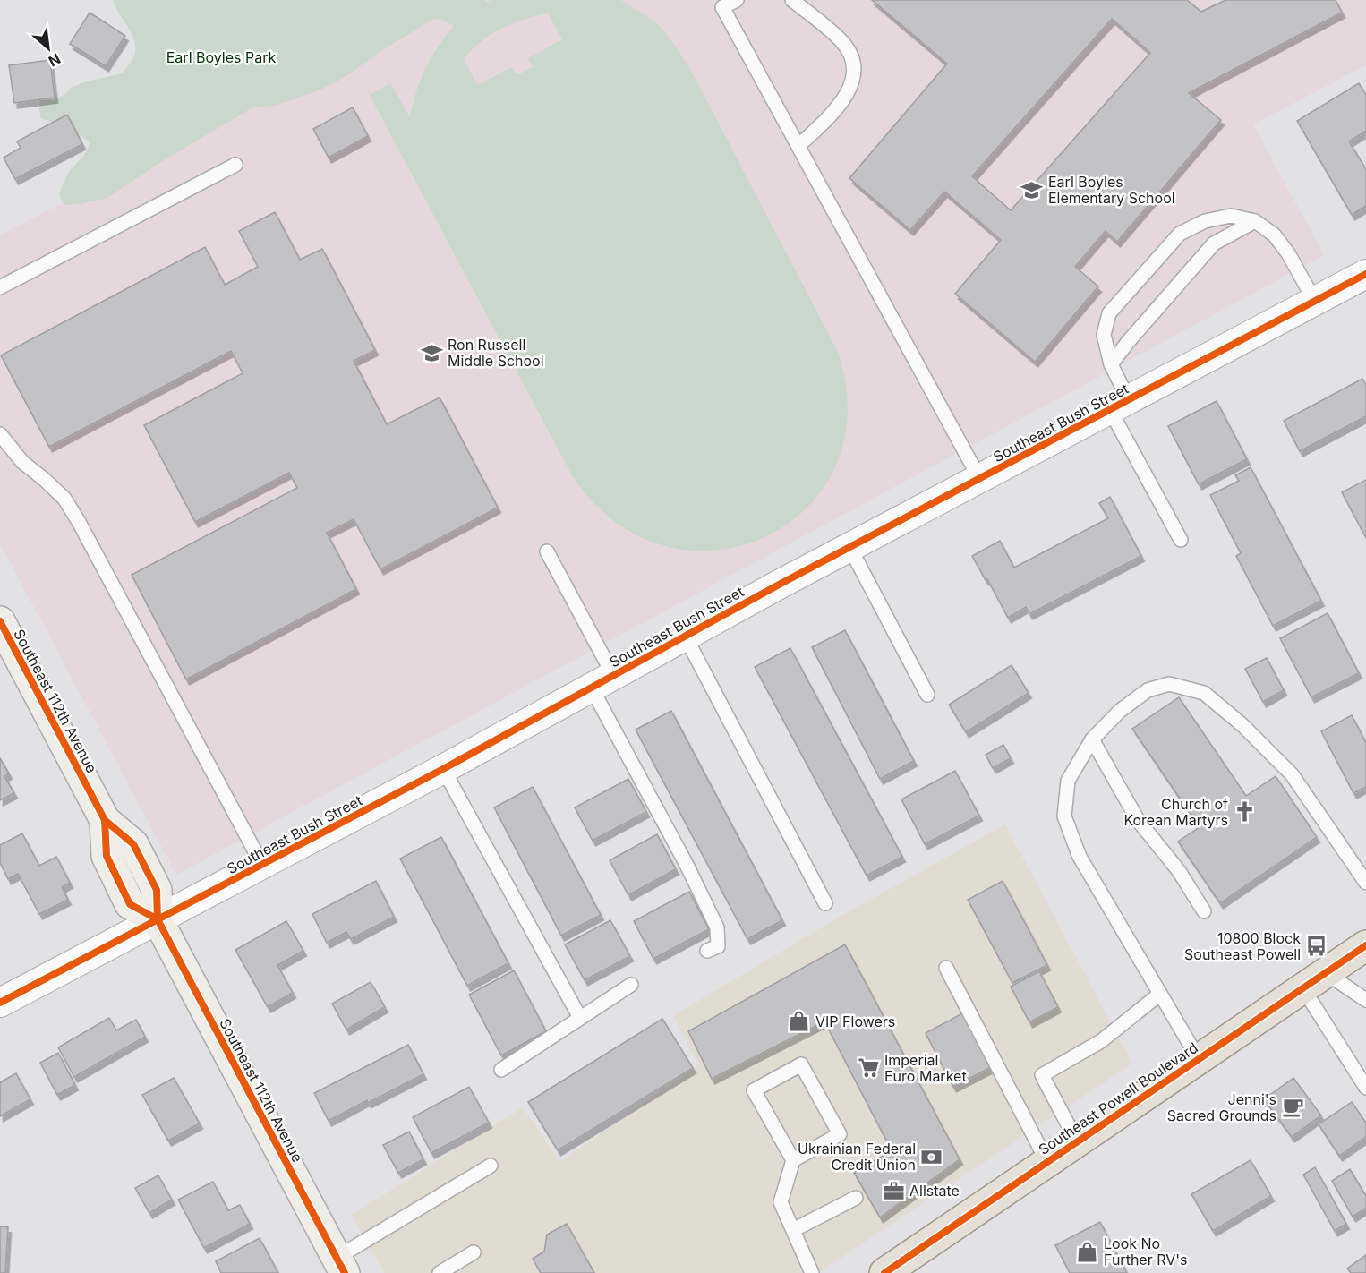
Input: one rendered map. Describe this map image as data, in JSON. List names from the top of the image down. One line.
{"streets":{"main road":["Southeast Powell Boulevard"],"street":["Southeast Bush Street","Southeast 112th Avenue"]},"crossings":[["Southeast Bush Street","Southeast 112th Avenue"]],"parks":["Earl Boyles Park"],"places":{"school or university":["Earl Boyles Elementary School","Ron Russell Middle School"],"church":["Church of Korean Martyrs"],"bus stop":["10800 Block Southeast Powell"],"shop":["VIP Flowers","Look No Further RV's"],"supermarket":["Imperial Euro Market"],"cafe":["Jenni's Sacred Grounds"],"bank":["Ukrainian Federal Credit Union"],"office":["Allstate"]},"north":"bottom right"}
